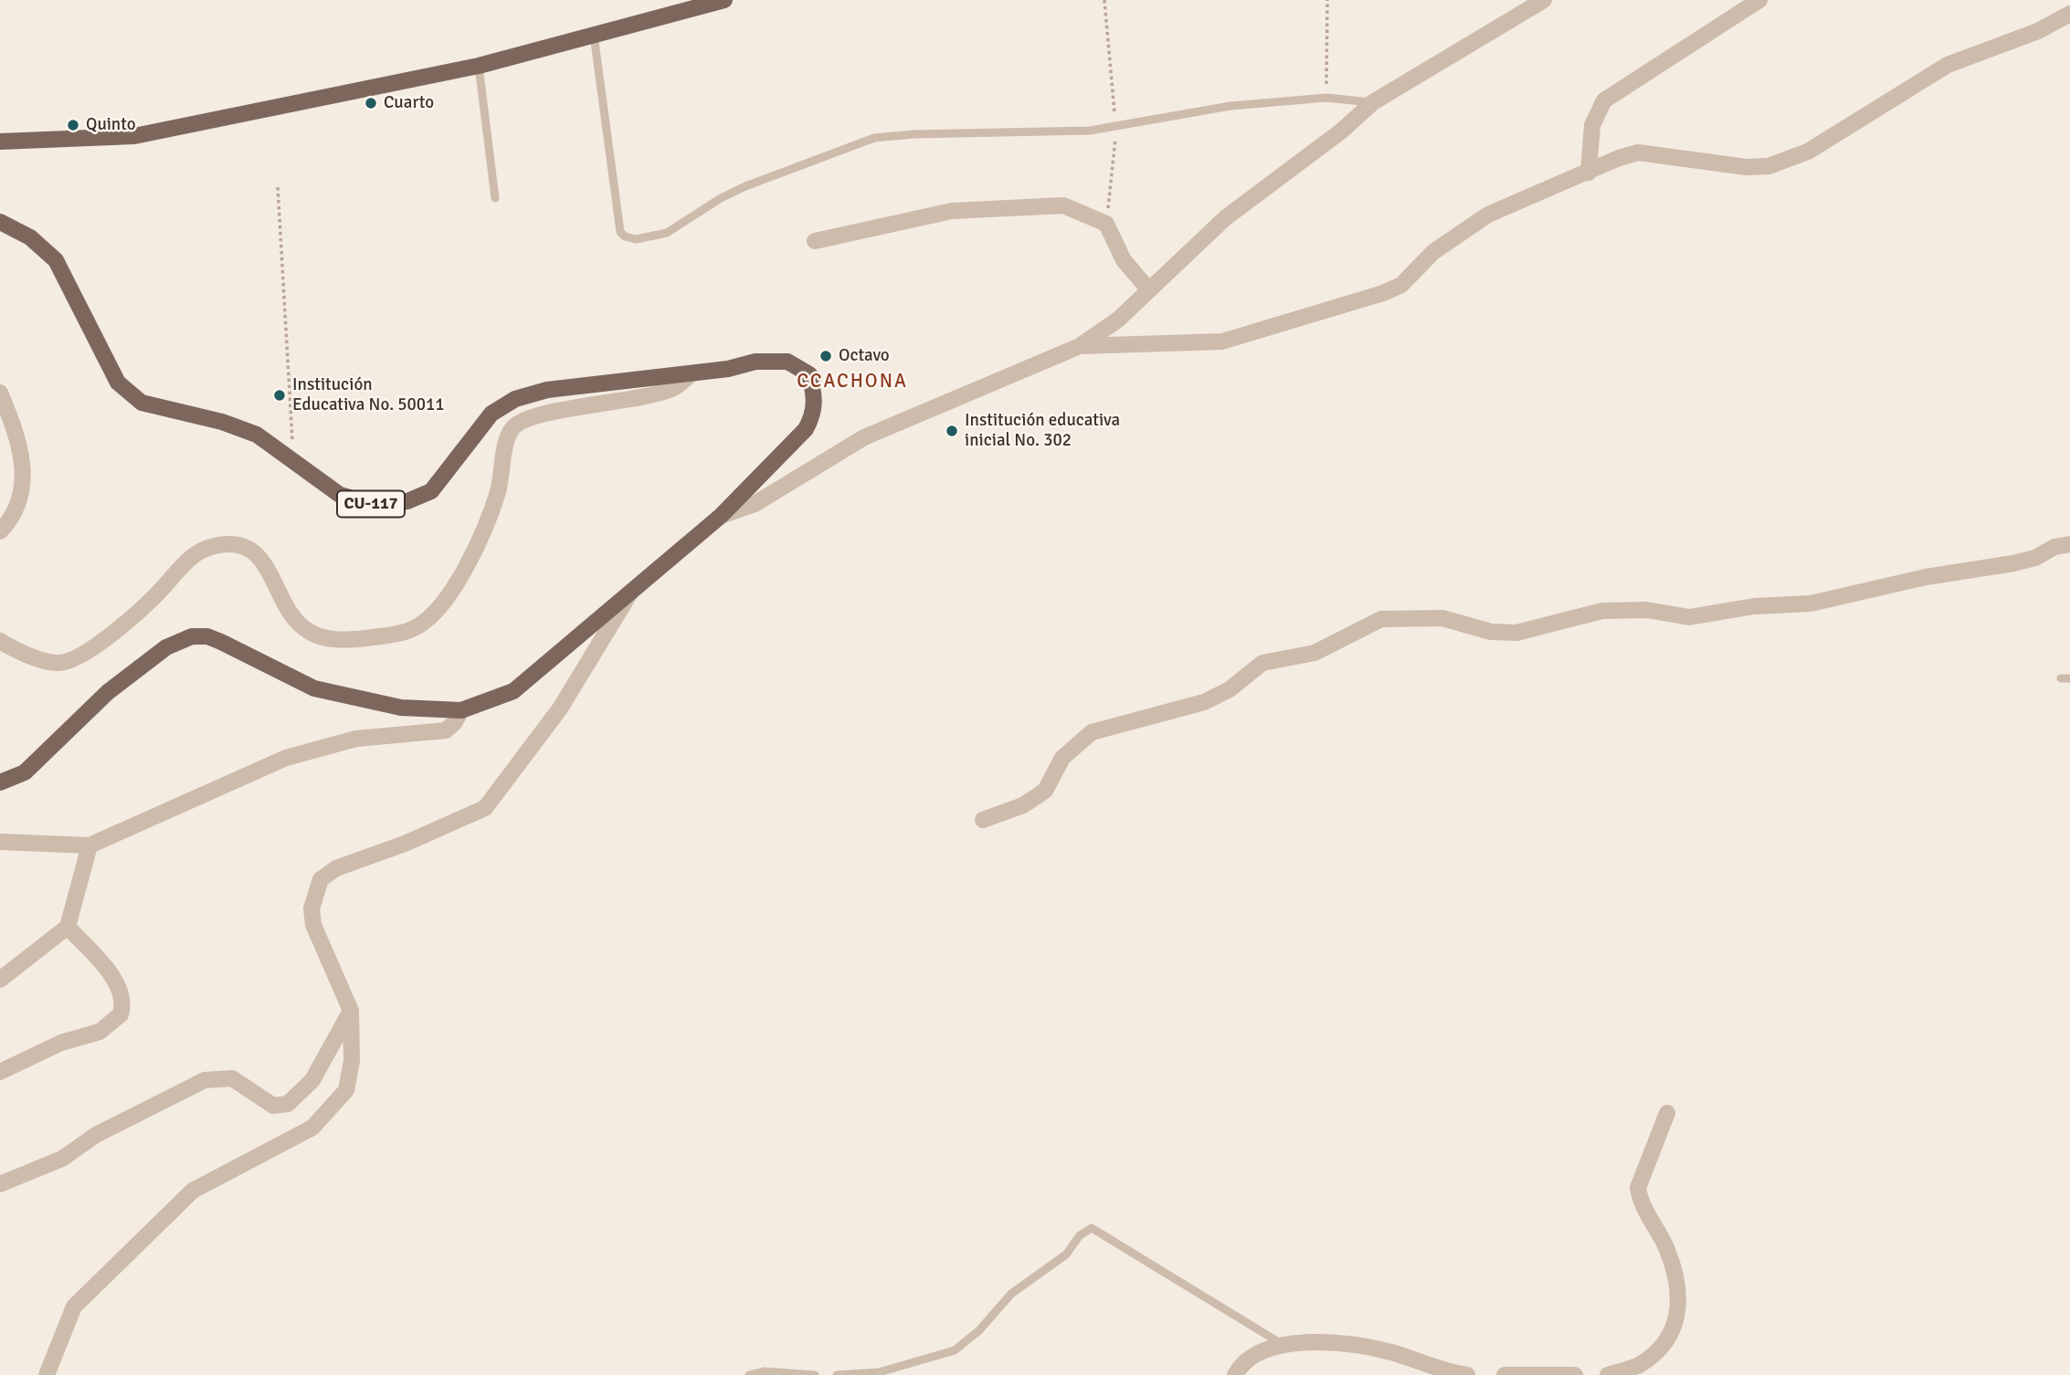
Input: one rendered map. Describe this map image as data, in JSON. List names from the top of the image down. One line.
{"streets":{"main road":["CU-117"]},"districts":["CCACHONA"],"places":["Cuarto","Quinto","Octavo","Institución Educativa No. 50011","Institución educativa inicial No. 302"]}
